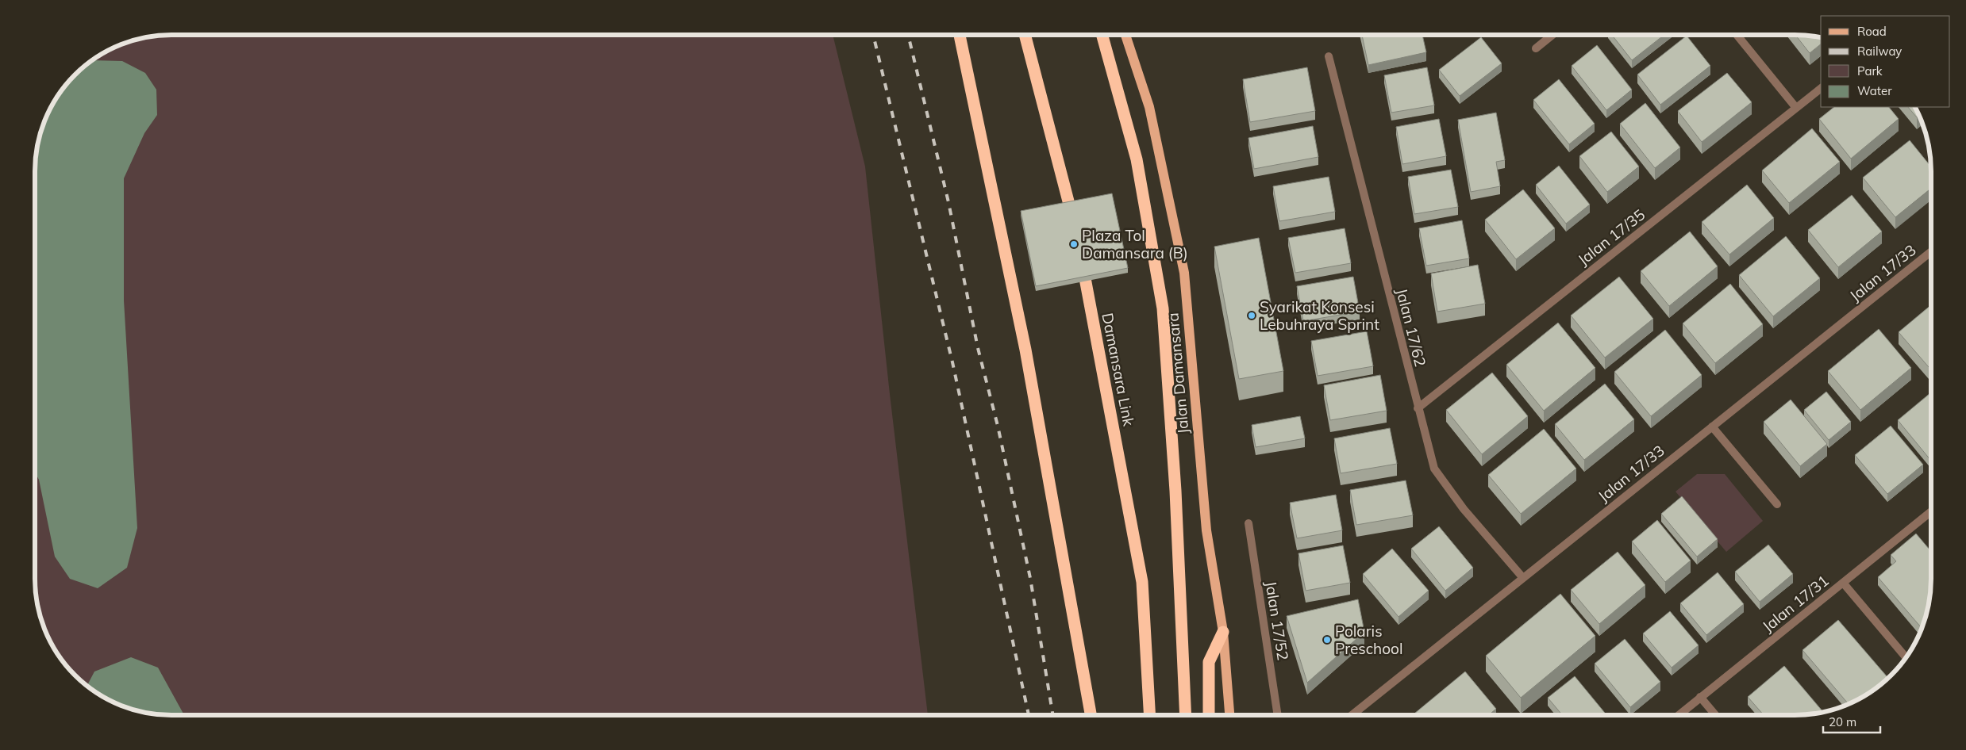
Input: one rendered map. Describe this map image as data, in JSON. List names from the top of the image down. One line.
{"streets":{"highway":["Damansara Link"],"main road":["Jalan Damansara"],"street":["Jalan 17/35","Jalan 17/33","Jalan 17/62","Jalan 17/31","Jalan 17/52"]},"crossings":[["Jalan 17/35","Jalan 17/62"],["Jalan 17/33","Jalan 17/62"]],"places":["Plaza Tol Damansara (B)","Syarikat Konsesi Lebuhraya Sprint","Polaris Preschool"],"legend":["Road","Railway","Park","Water"],"scale_bar":"20 m"}
